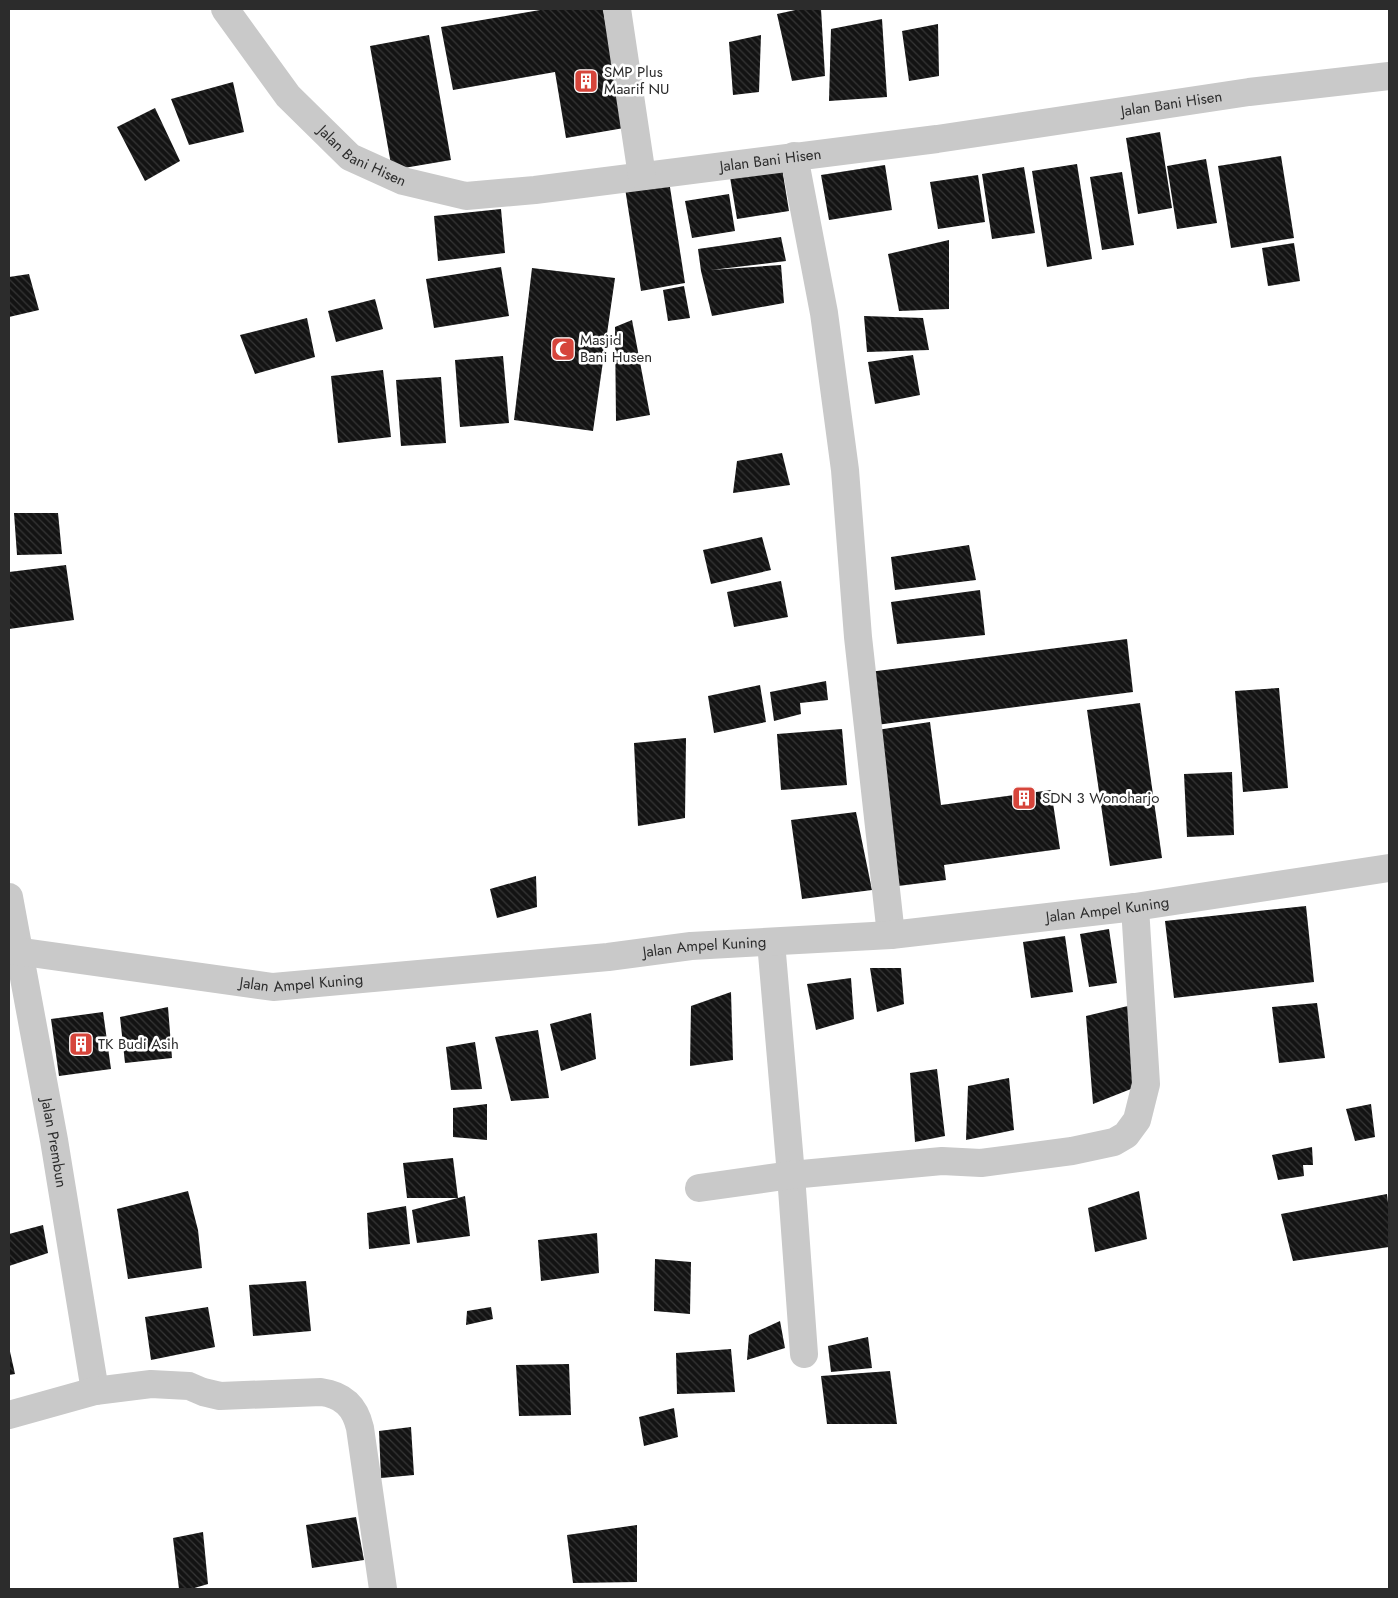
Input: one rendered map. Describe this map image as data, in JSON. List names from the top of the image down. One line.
{"streets":{"street":["Jalan Bani Hisen","Jalan Ampel Kuning","Jalan Prembun"]},"crossings":[["Jalan Ampel Kuning","Jalan Prembun"]],"places":{"building":["SMP Plus Maarif NU","SDN 3 Wonoharjo","TK Budi Asih"],"mosque":["Masjid Bani Husen"]}}
